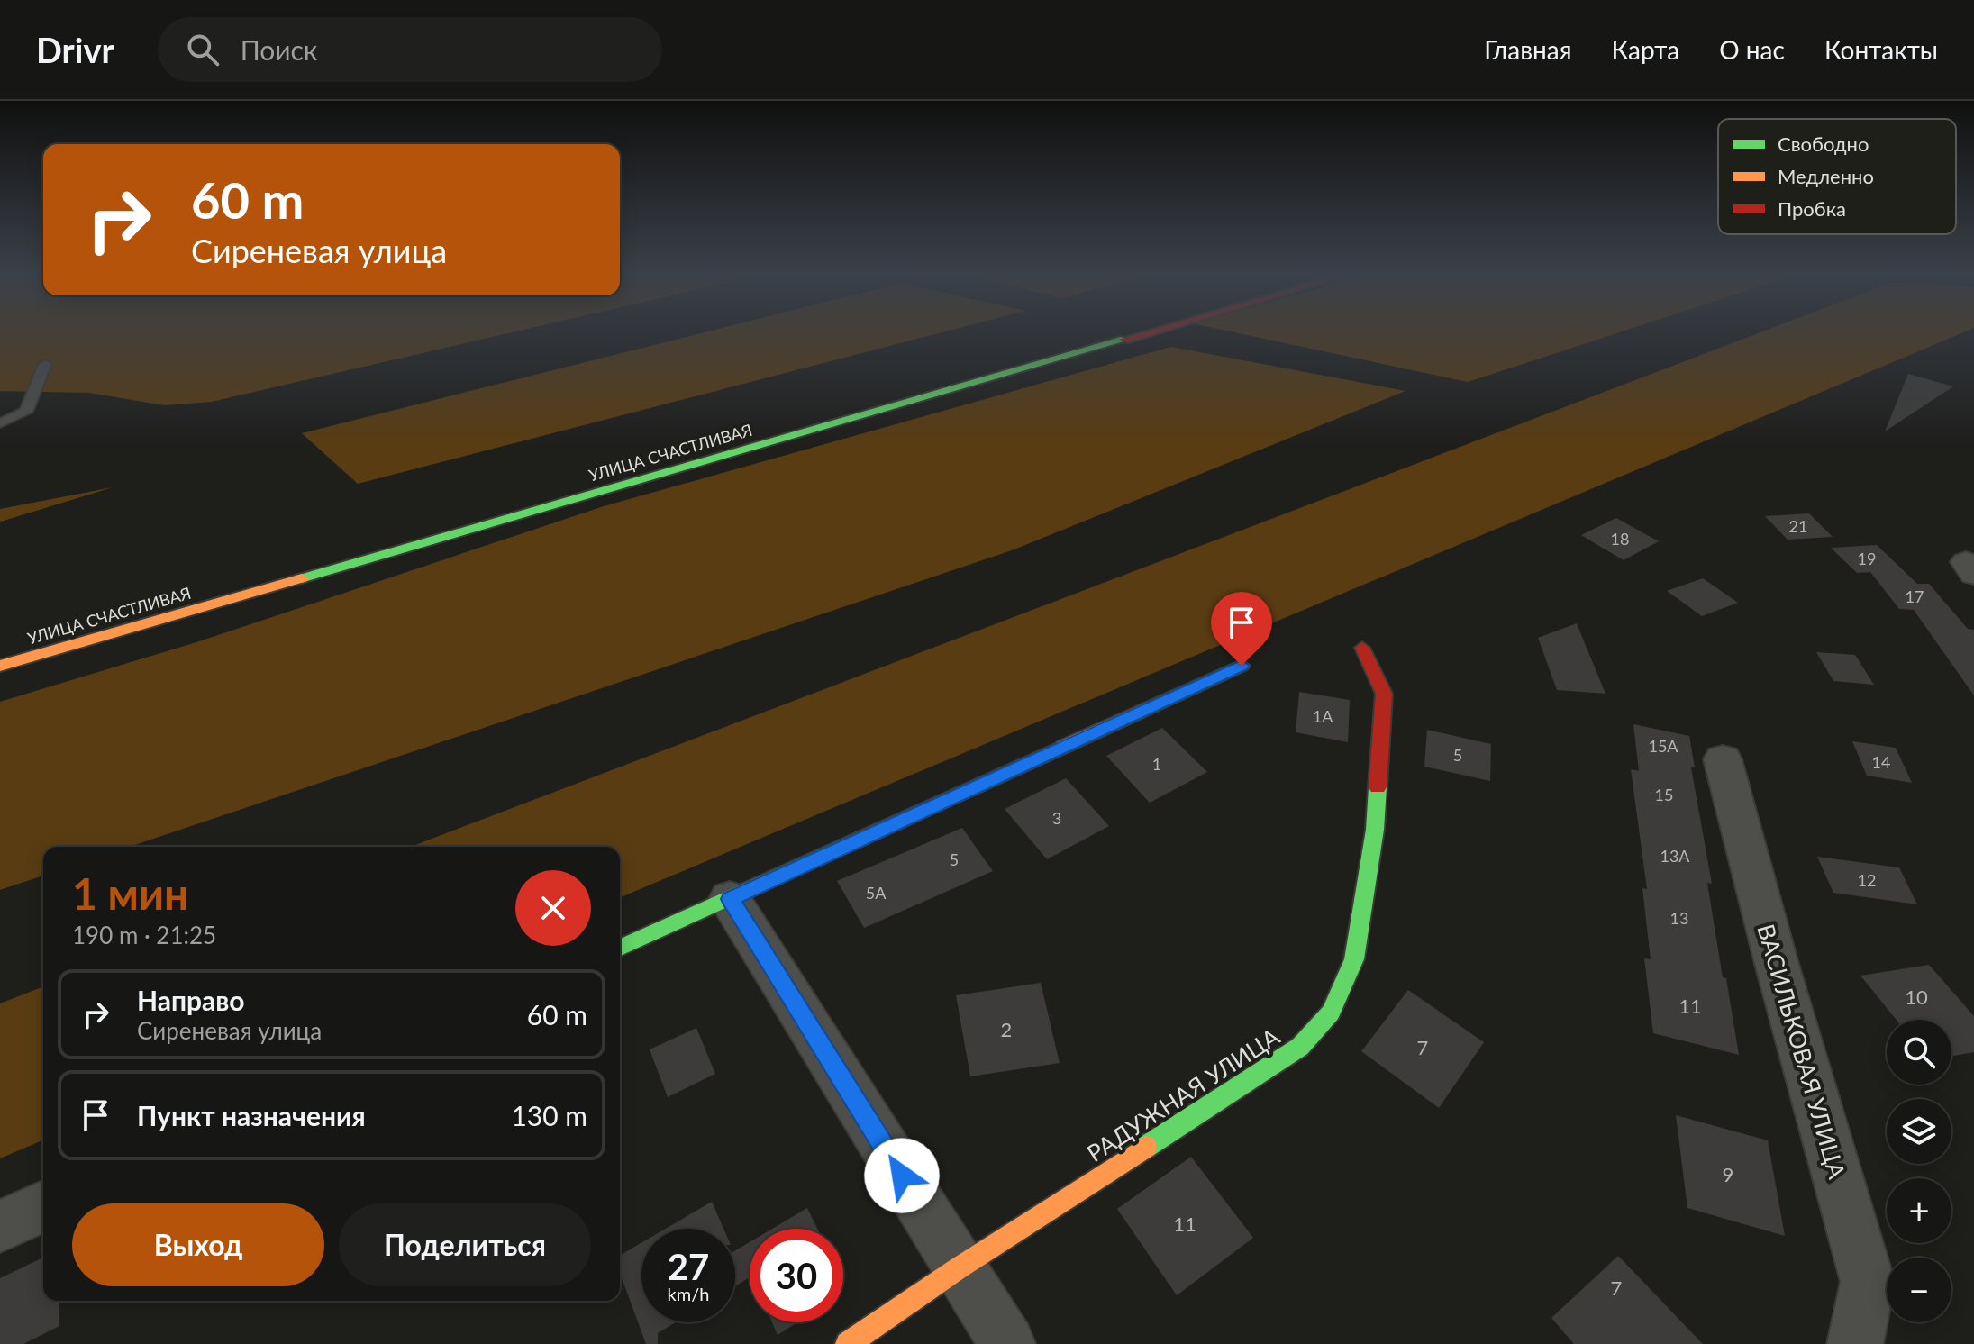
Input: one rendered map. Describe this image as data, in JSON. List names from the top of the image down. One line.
{"streets":{"street":["УЛИЦА СЧАСТЛИВАЯ","ВАСИЛЬКОВАЯ УЛИЦА","РАДУЖНАЯ УЛИЦА"]},"house_numbers":["21","18","19","17","1А","15А","5","14","1","15","3","13А","5","12","5А","13","10","11","2","7","9","11","7"],"legend":["Свободно","Медленно","Пробка"],"page":{"header":"Drivr","search":"Поиск","nav":["Главная","Карта","О нас","Контакты"],"turn":["60 m","Сиреневая улица"],"heading":["1 мин","190 m · 21:25"],"list":[{"name":"Направо","note":"Сиреневая улица","value":"60 m"},{"name":"Пункт назначения","value":"130 m"}],"map_buttons":["+","−"],"buttons":["Выход","Поделиться"],"speed":"27 km/h","limit":"30"}}
